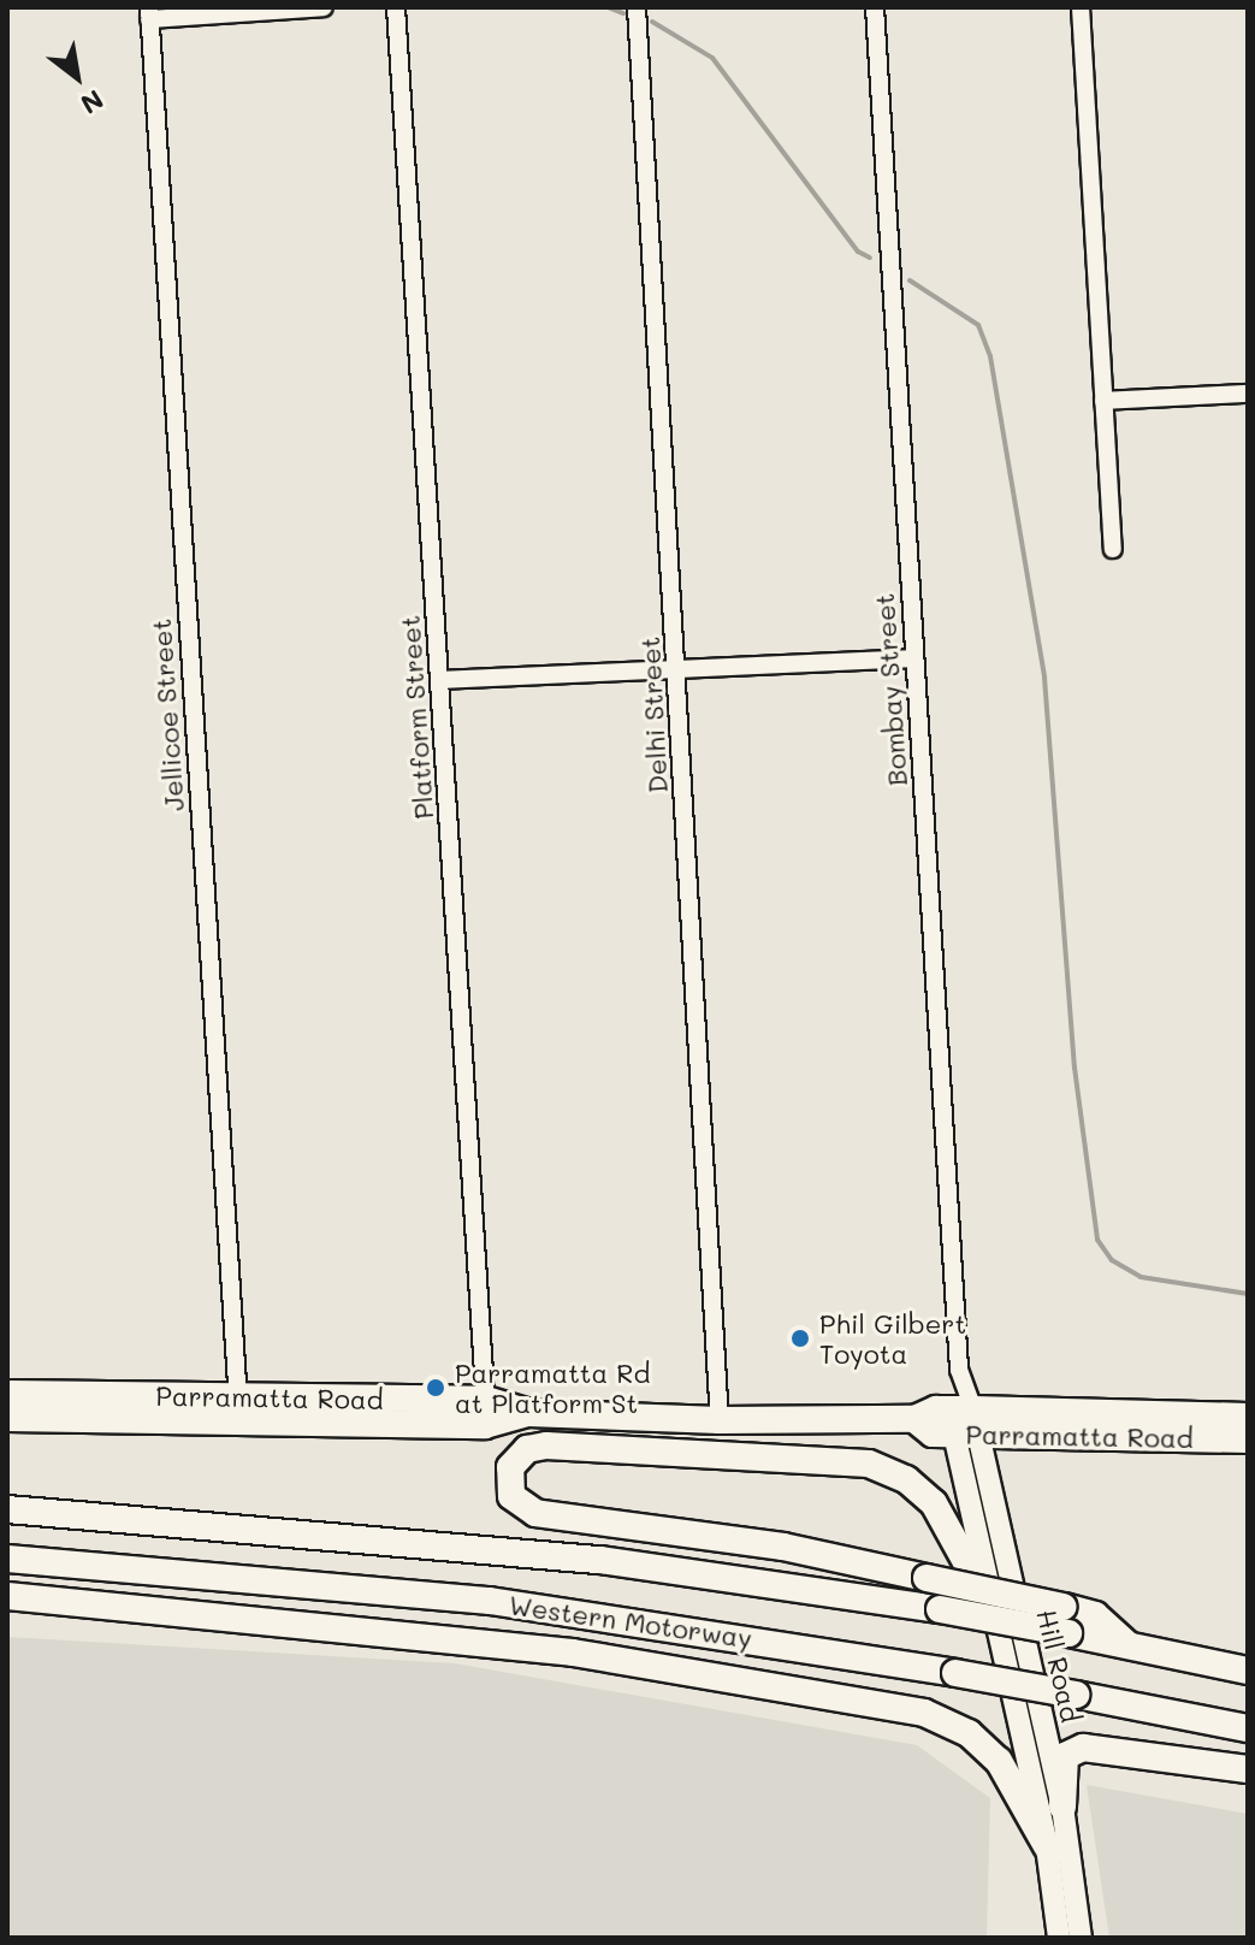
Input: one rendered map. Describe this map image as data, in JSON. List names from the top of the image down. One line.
{"streets":{"highway":["Parramatta Road","Western Motorway"],"main road":["Hill Road"],"street":["Bombay Street","Jellicoe Street","Delhi Street","Platform Street"]},"crossings":[["Bombay Street","Parramatta Road"],["Bombay Street","Hill Road"],["Jellicoe Street","Parramatta Road"],["Delhi Street","Parramatta Road"],["Platform Street","Parramatta Road"],["Parramatta Road","Hill Road"]],"places":["Phil Gilbert Toyota","Parramatta Rd at Platform St"],"north":"bottom right"}
